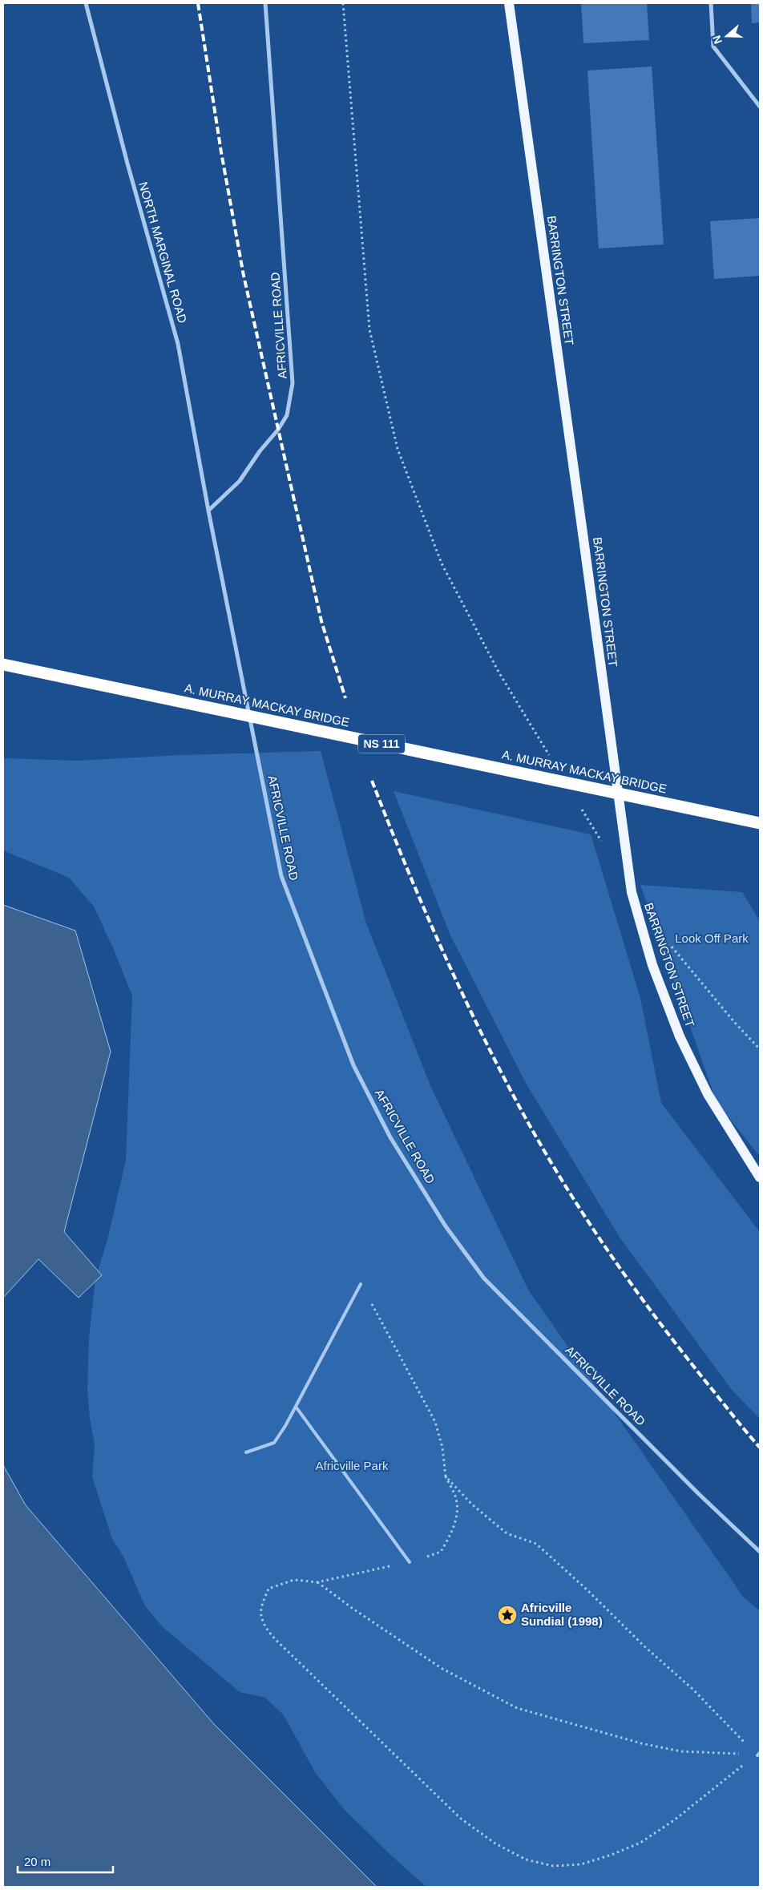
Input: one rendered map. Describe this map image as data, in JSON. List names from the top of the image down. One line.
{"streets":{"highway":["A. MURRAY MACKAY BRIDGE","NS 111"],"main road":["BARRINGTON STREET"],"street":["NORTH MARGINAL ROAD","AFRICVILLE ROAD"]},"crossings":[["NORTH MARGINAL ROAD","AFRICVILLE ROAD"]],"parks":["Look Off Park","Africville Park"],"places":{"place":["Africville Sundial (1998)"]},"scale_bar":"20 m","north":"left"}
